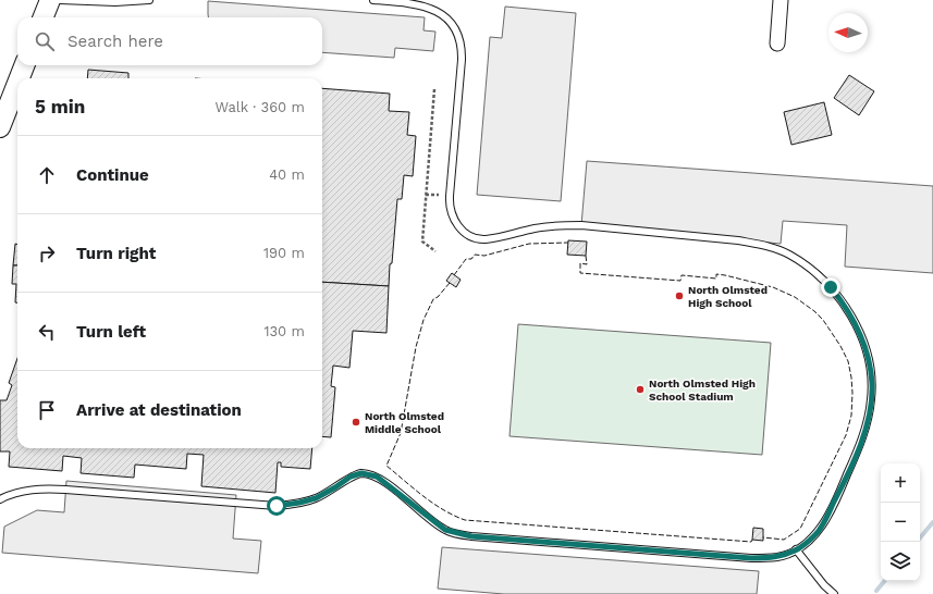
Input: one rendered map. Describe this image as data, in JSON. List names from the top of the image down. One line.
{"places":["North Olmsted High School","North Olmsted High School Stadium","North Olmsted Middle School"],"north":"left","page":{"search":"Search here","heading":["5 min","Walk · 360 m"],"list":[["Continue","40 m"],["Turn right","190 m"],["Turn left","130 m"],"Arrive at destination"],"map_buttons":["+","−"]}}
